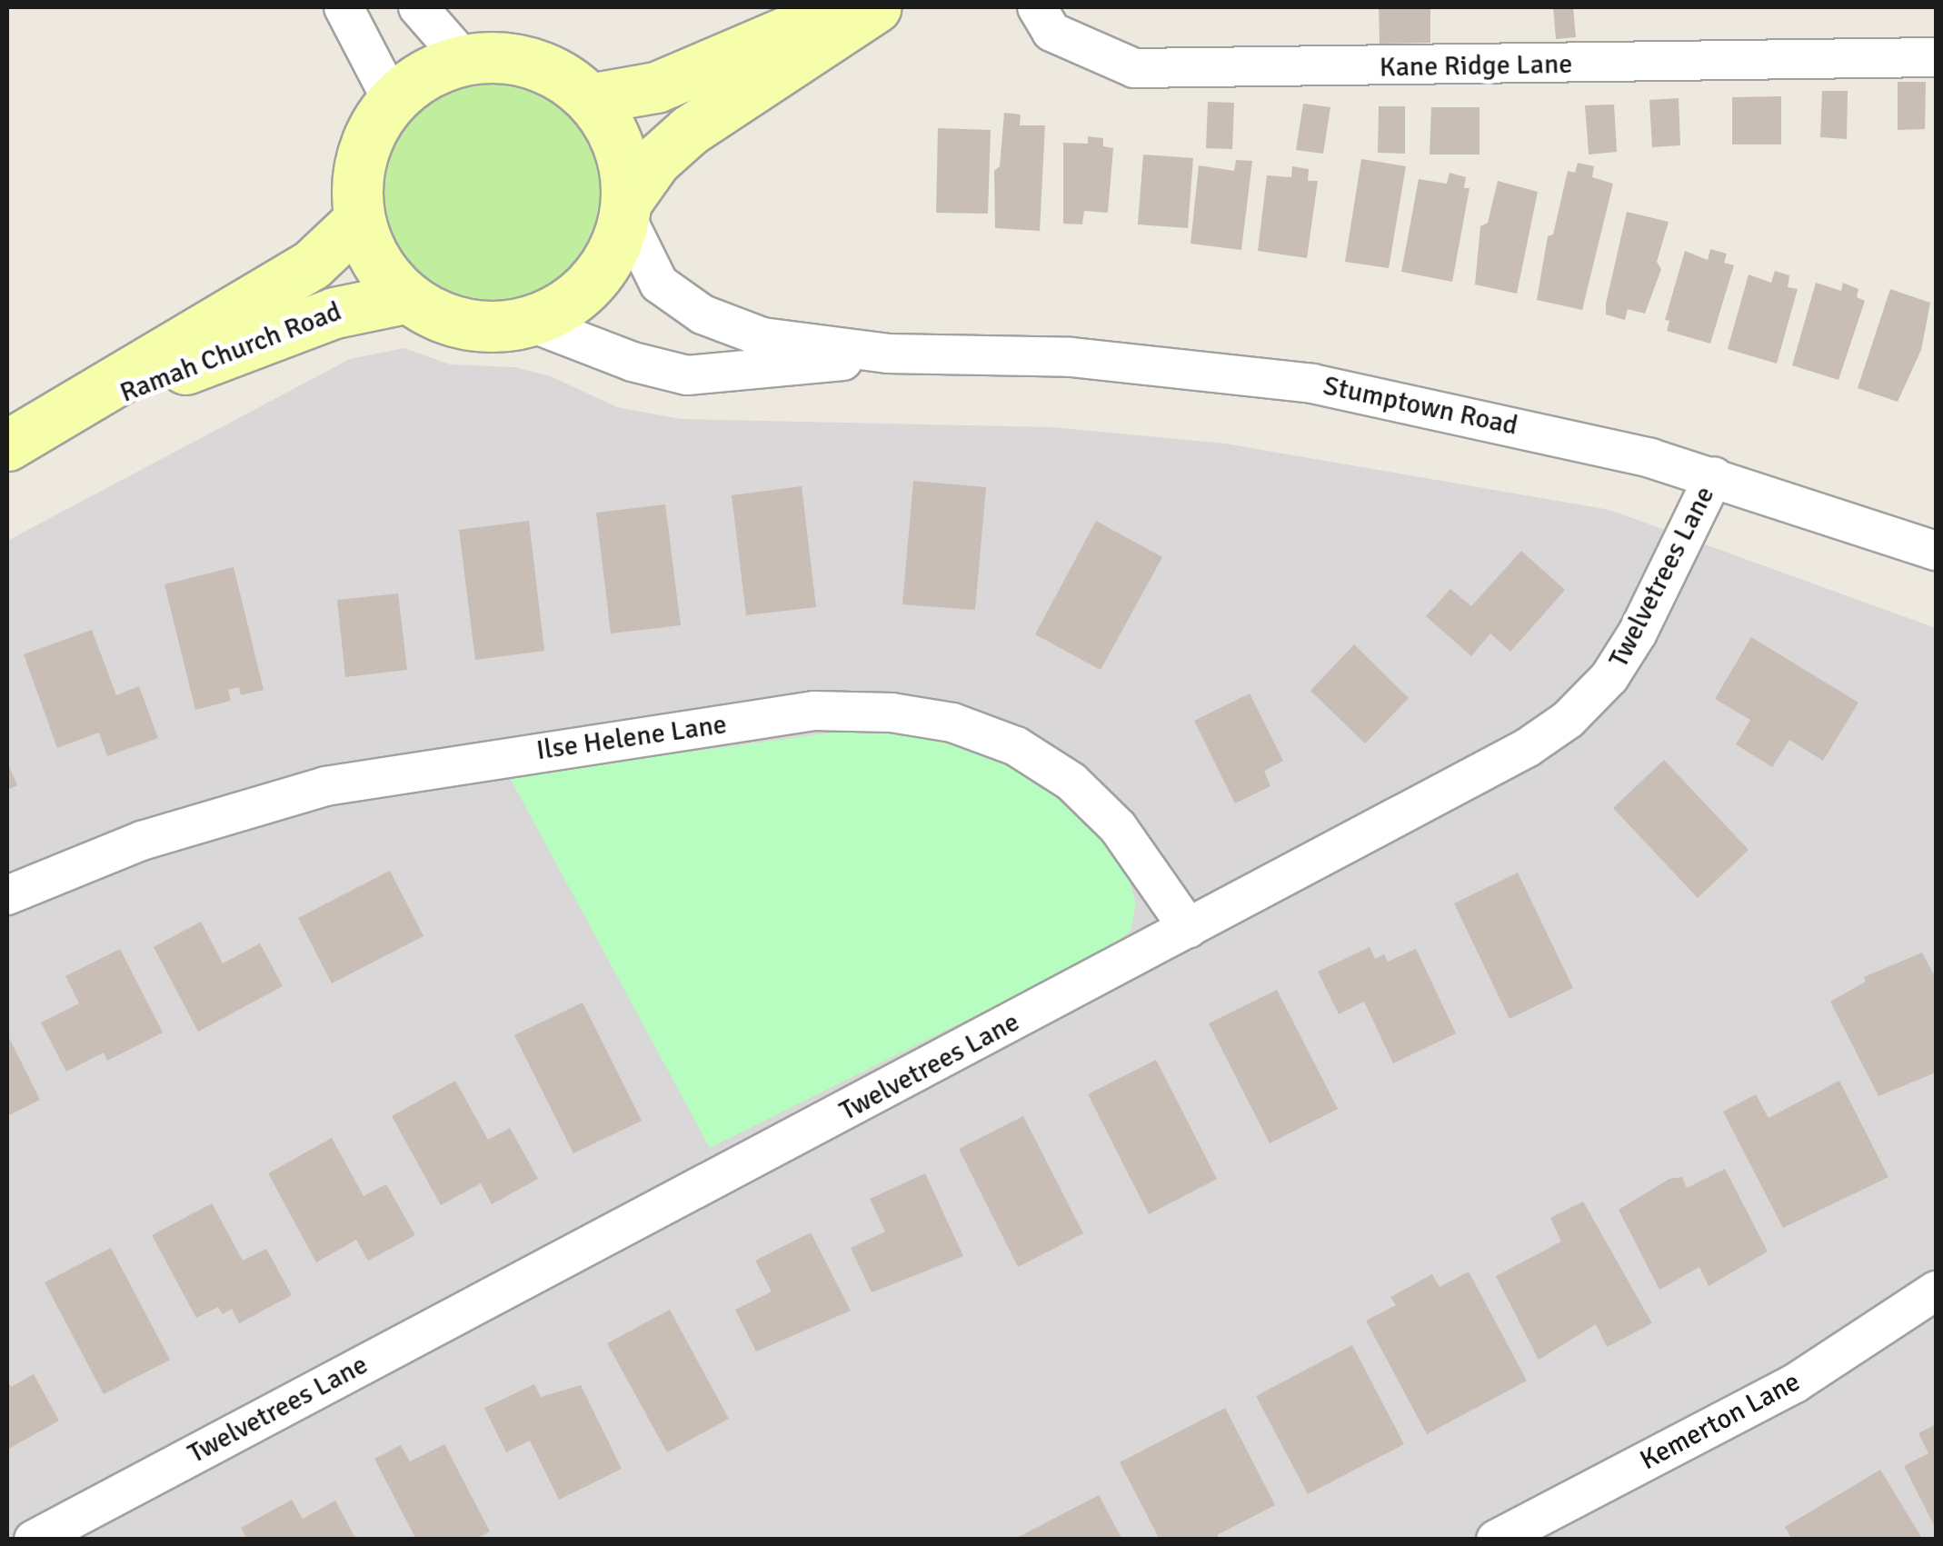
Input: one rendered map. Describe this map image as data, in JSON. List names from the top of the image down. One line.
{"streets":{"main road":["Ramah Church Road"],"street":["Kane Ridge Lane","Stumptown Road","Twelvetrees Lane","Ilse Helene Lane","Kemerton Lane"]},"crossings":[["Ramah Church Road","Stumptown Road"],["Stumptown Road","Twelvetrees Lane"],["Twelvetrees Lane","Ilse Helene Lane"]]}
